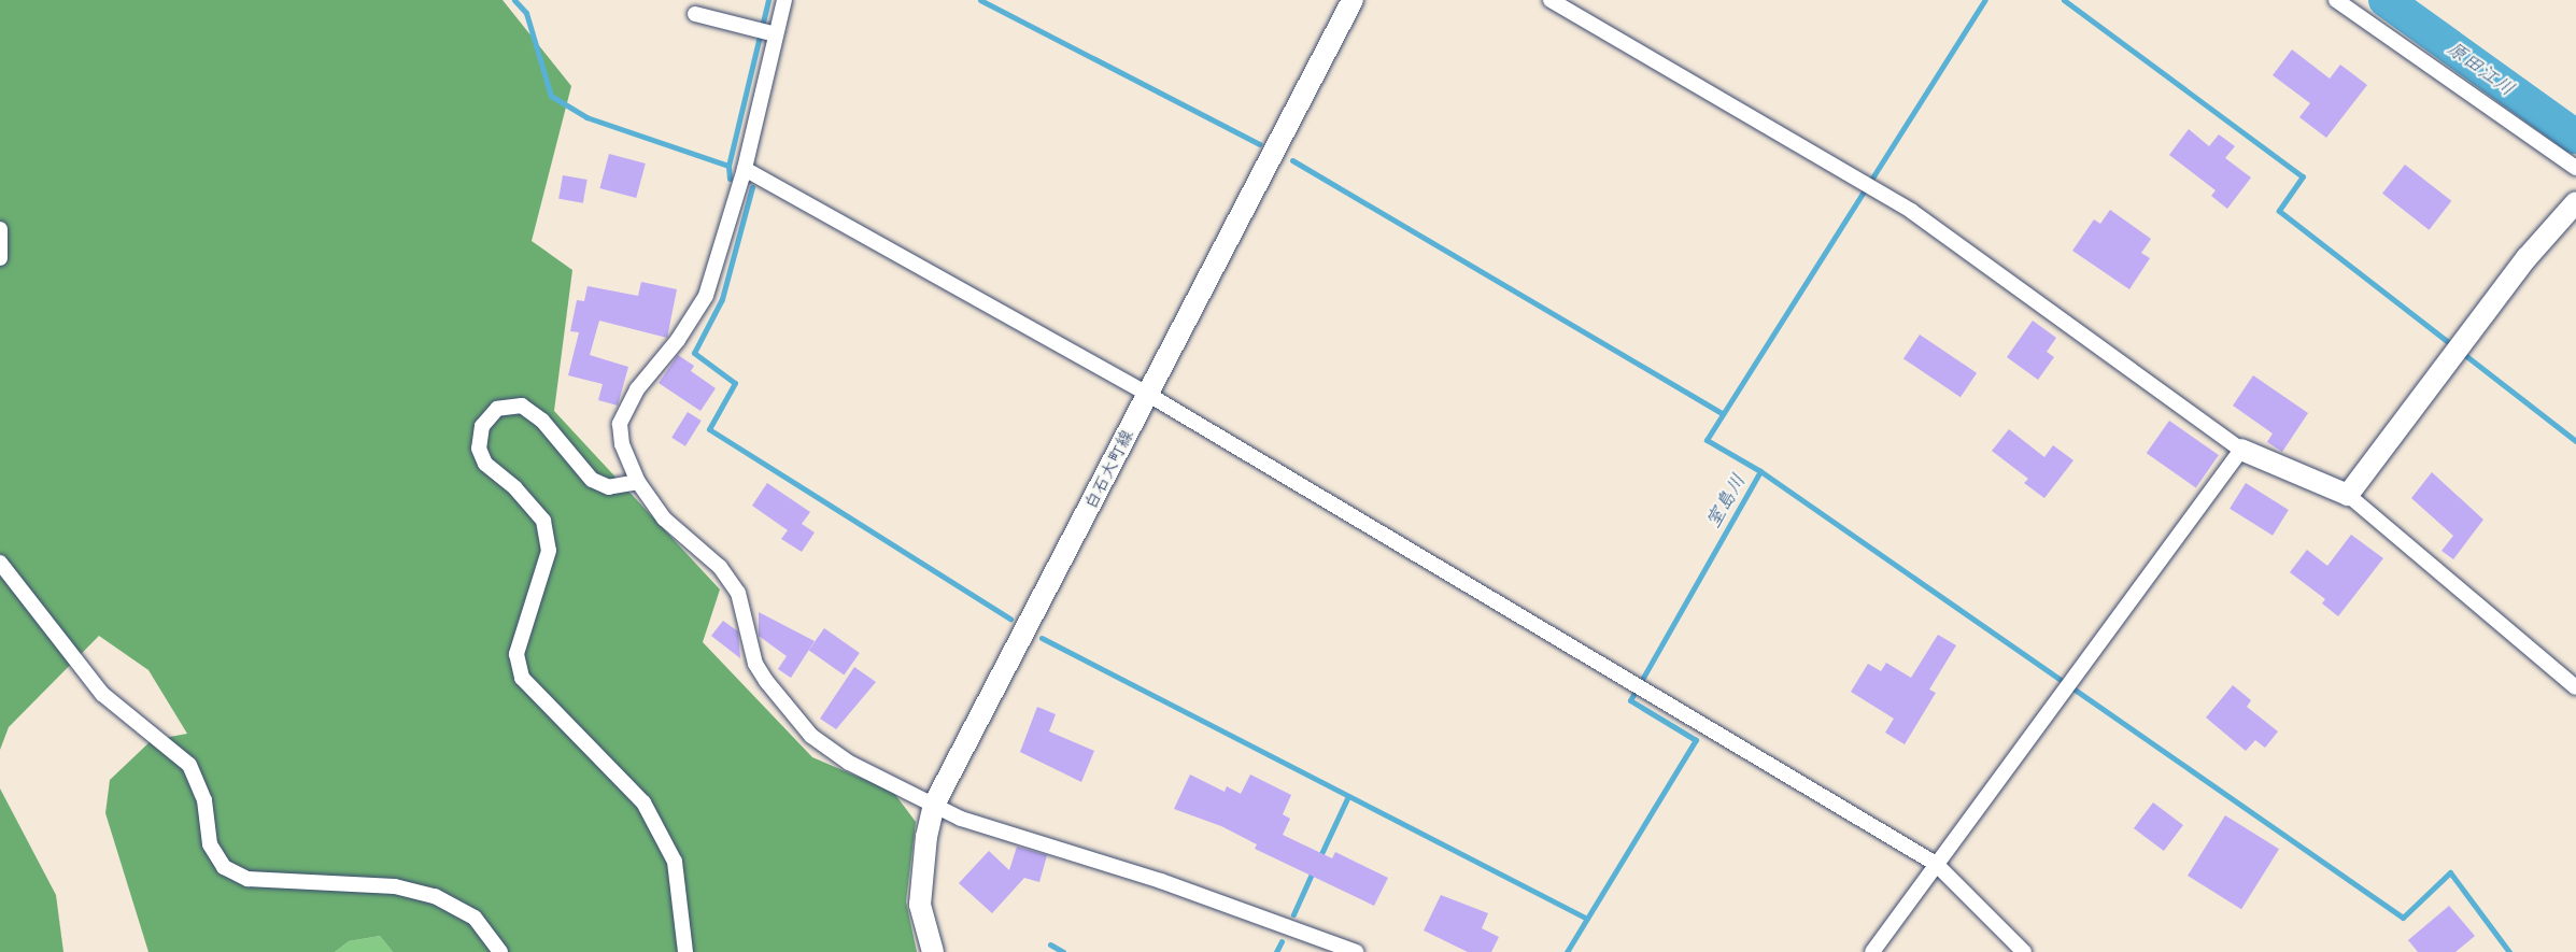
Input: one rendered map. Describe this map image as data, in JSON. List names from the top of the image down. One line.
{"streets":{"main road":["白石大町線"]},"water":["原田江川","室島川"]}
